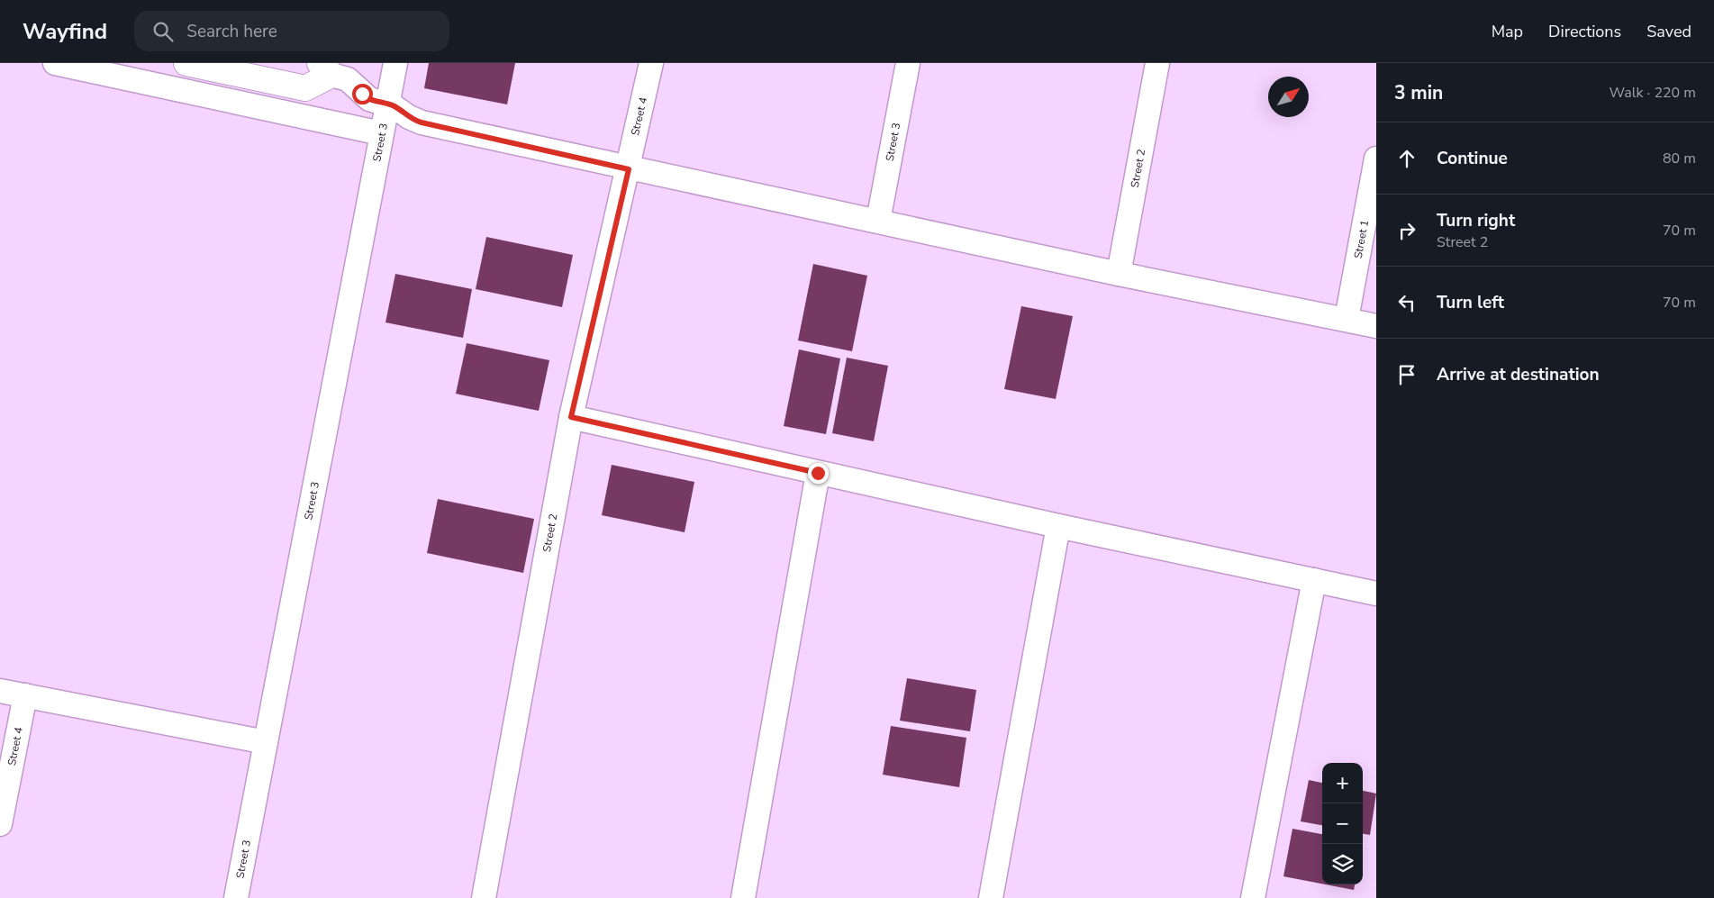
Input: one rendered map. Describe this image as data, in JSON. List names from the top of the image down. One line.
{"streets":{"street":["Street 4","Street 3","Street 2","Street 1"]},"crossings":[["Street 4","Street 2"]],"north":"top right","page":{"header":"Wayfind","search":"Search here","nav":["Map","Directions","Saved"],"heading":["3 min","Walk · 220 m"],"list":[["Continue","80 m"],["Turn right","Street 2","70 m"],["Turn left","70 m"],"Arrive at destination"],"map_buttons":["+","−"]}}
